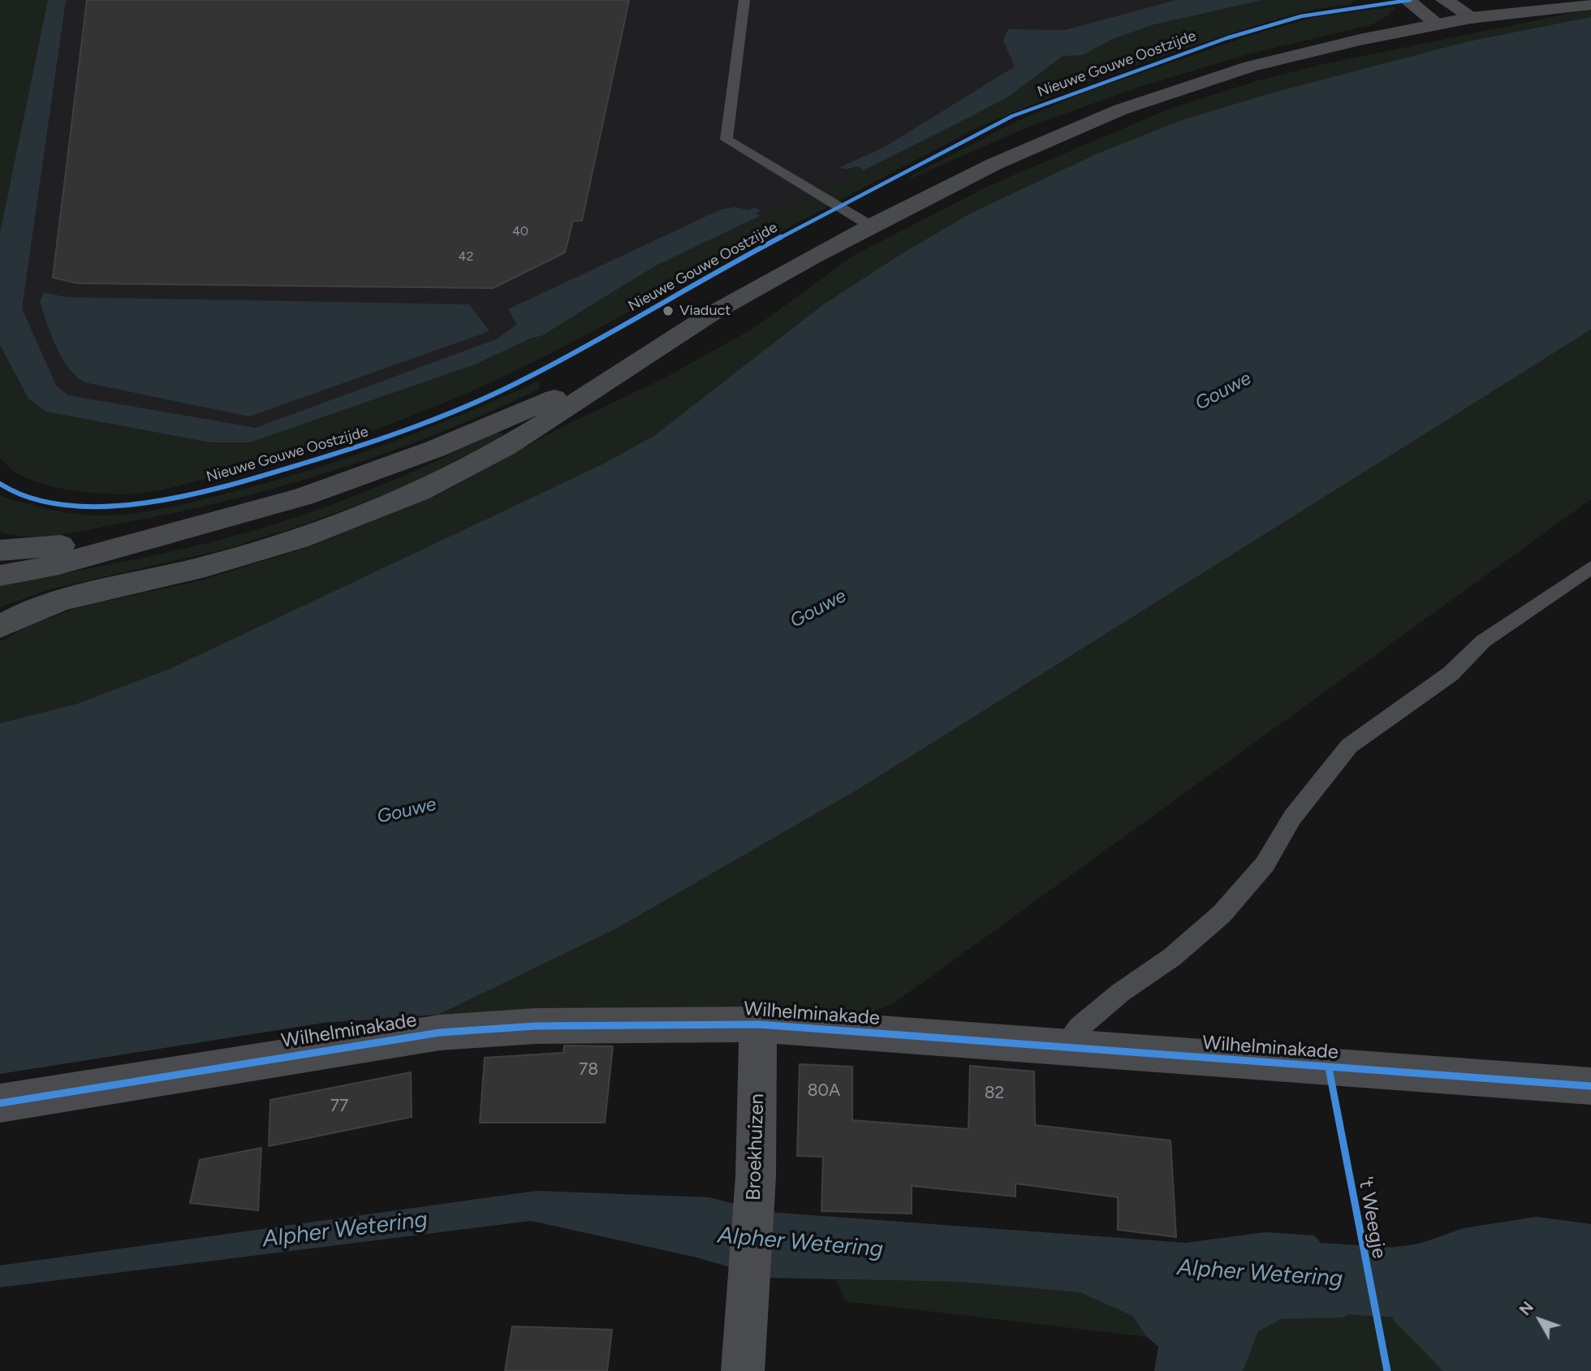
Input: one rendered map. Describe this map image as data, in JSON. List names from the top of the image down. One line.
{"streets":{"street":["Wilhelminakade","Broekhuizen"],"cycle path":["Nieuwe Gouwe Oostzijde","'t Weegje"]},"crossings":[["Wilhelminakade","Broekhuizen"]],"water":["Gouwe","Alpher Wetering"],"places":["Viaduct"],"house_numbers":["40","42","78","80A","82","77"],"north":"top left"}
